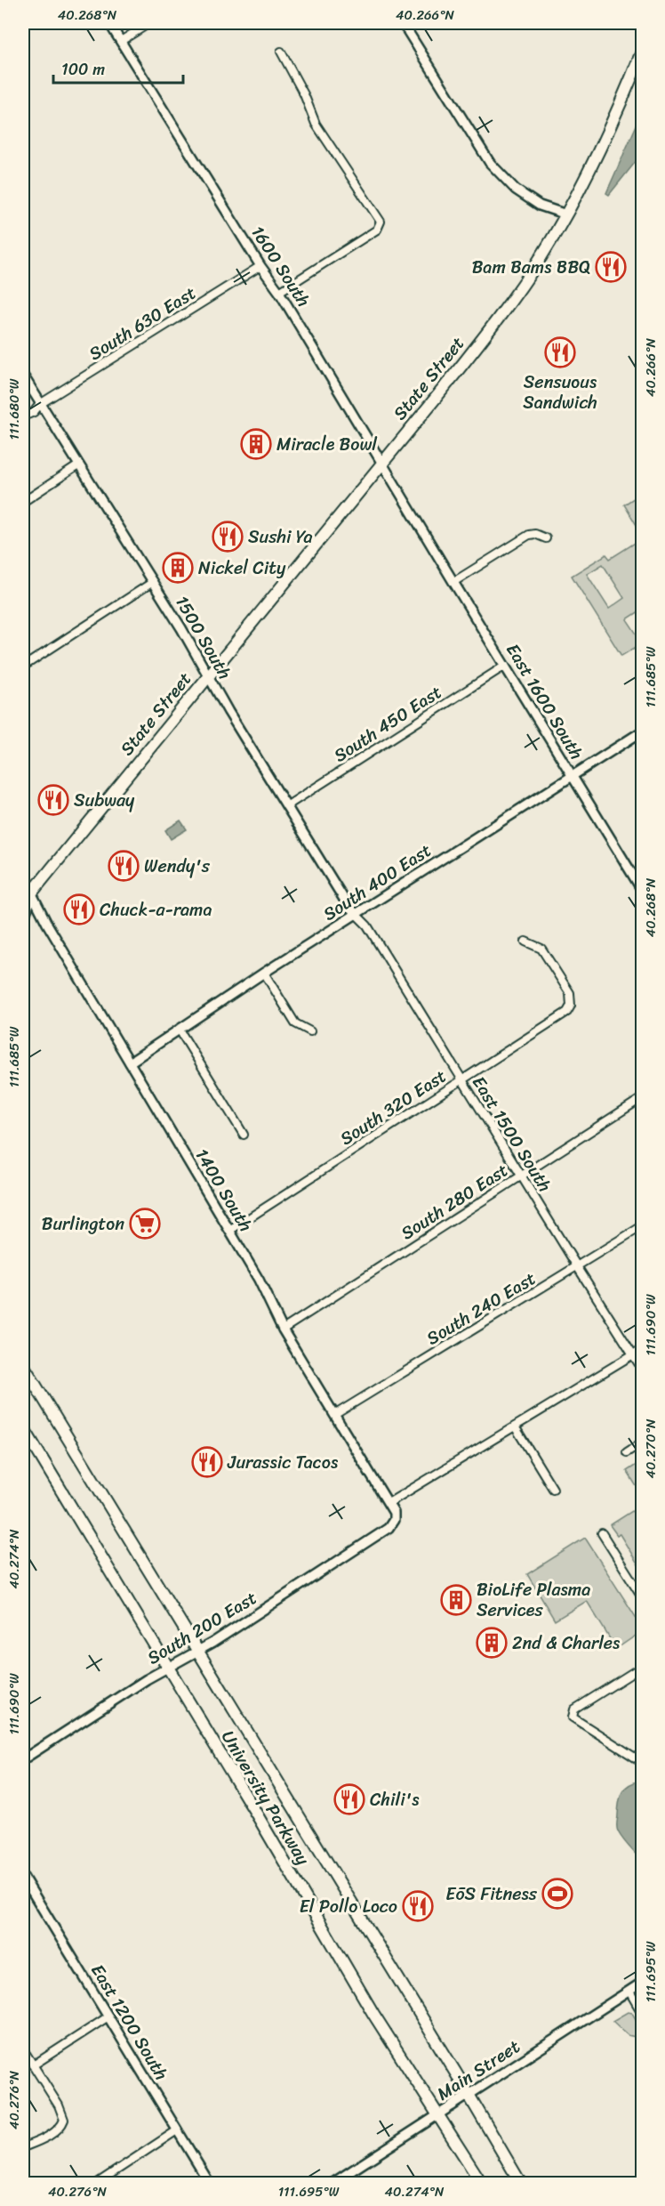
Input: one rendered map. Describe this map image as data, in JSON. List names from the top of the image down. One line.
{"streets":{"main road":["State Street","University Parkway"],"street":["1600 South","South 630 East","1500 South","East 1600 South","South 450 East","South 400 East","South 320 East","East 1500 South","1400 South","South 280 East","South 240 East","South 200 East","East 1200 South","Main Street"]},"crossings":[["1600 South","South 630 East"],["1600 South","State Street"],["1600 South","East 1600 South"],["South 630 East","1500 South"],["State Street","1500 South"],["State Street","1400 South"],["1500 South","South 450 East"],["1500 South","South 400 East"],["1500 South","East 1500 South"],["East 1600 South","South 450 East"],["East 1600 South","South 400 East"],["South 400 East","East 1500 South"],["South 400 East","1400 South"],["South 320 East","East 1500 South"],["South 320 East","1400 South"],["East 1500 South","South 280 East"],["East 1500 South","South 240 East"],["1400 South","South 280 East"],["1400 South","South 240 East"],["1400 South","South 200 East"],["South 200 East","University Parkway"],["University Parkway","Main Street"]],"places":{"restaurant":["Bam Bams BBQ","Sensuous Sandwich","Sushi Ya","Subway","Wendy's","Chuck-a-rama","Jurassic Tacos","Chili's","El Pollo Loco"],"building":["Miracle Bowl","Nickel City","BioLife Plasma Services","2nd & Charles"],"supermarket":["Burlington"],"sports":["EōS Fitness"]},"scale_bar":"100 m","coordinates":["40.268°N","40.266°N","111.680°W","111.685°W","111.690°W","40.270°N","40.274°N","111.695°W","40.276°N"]}
